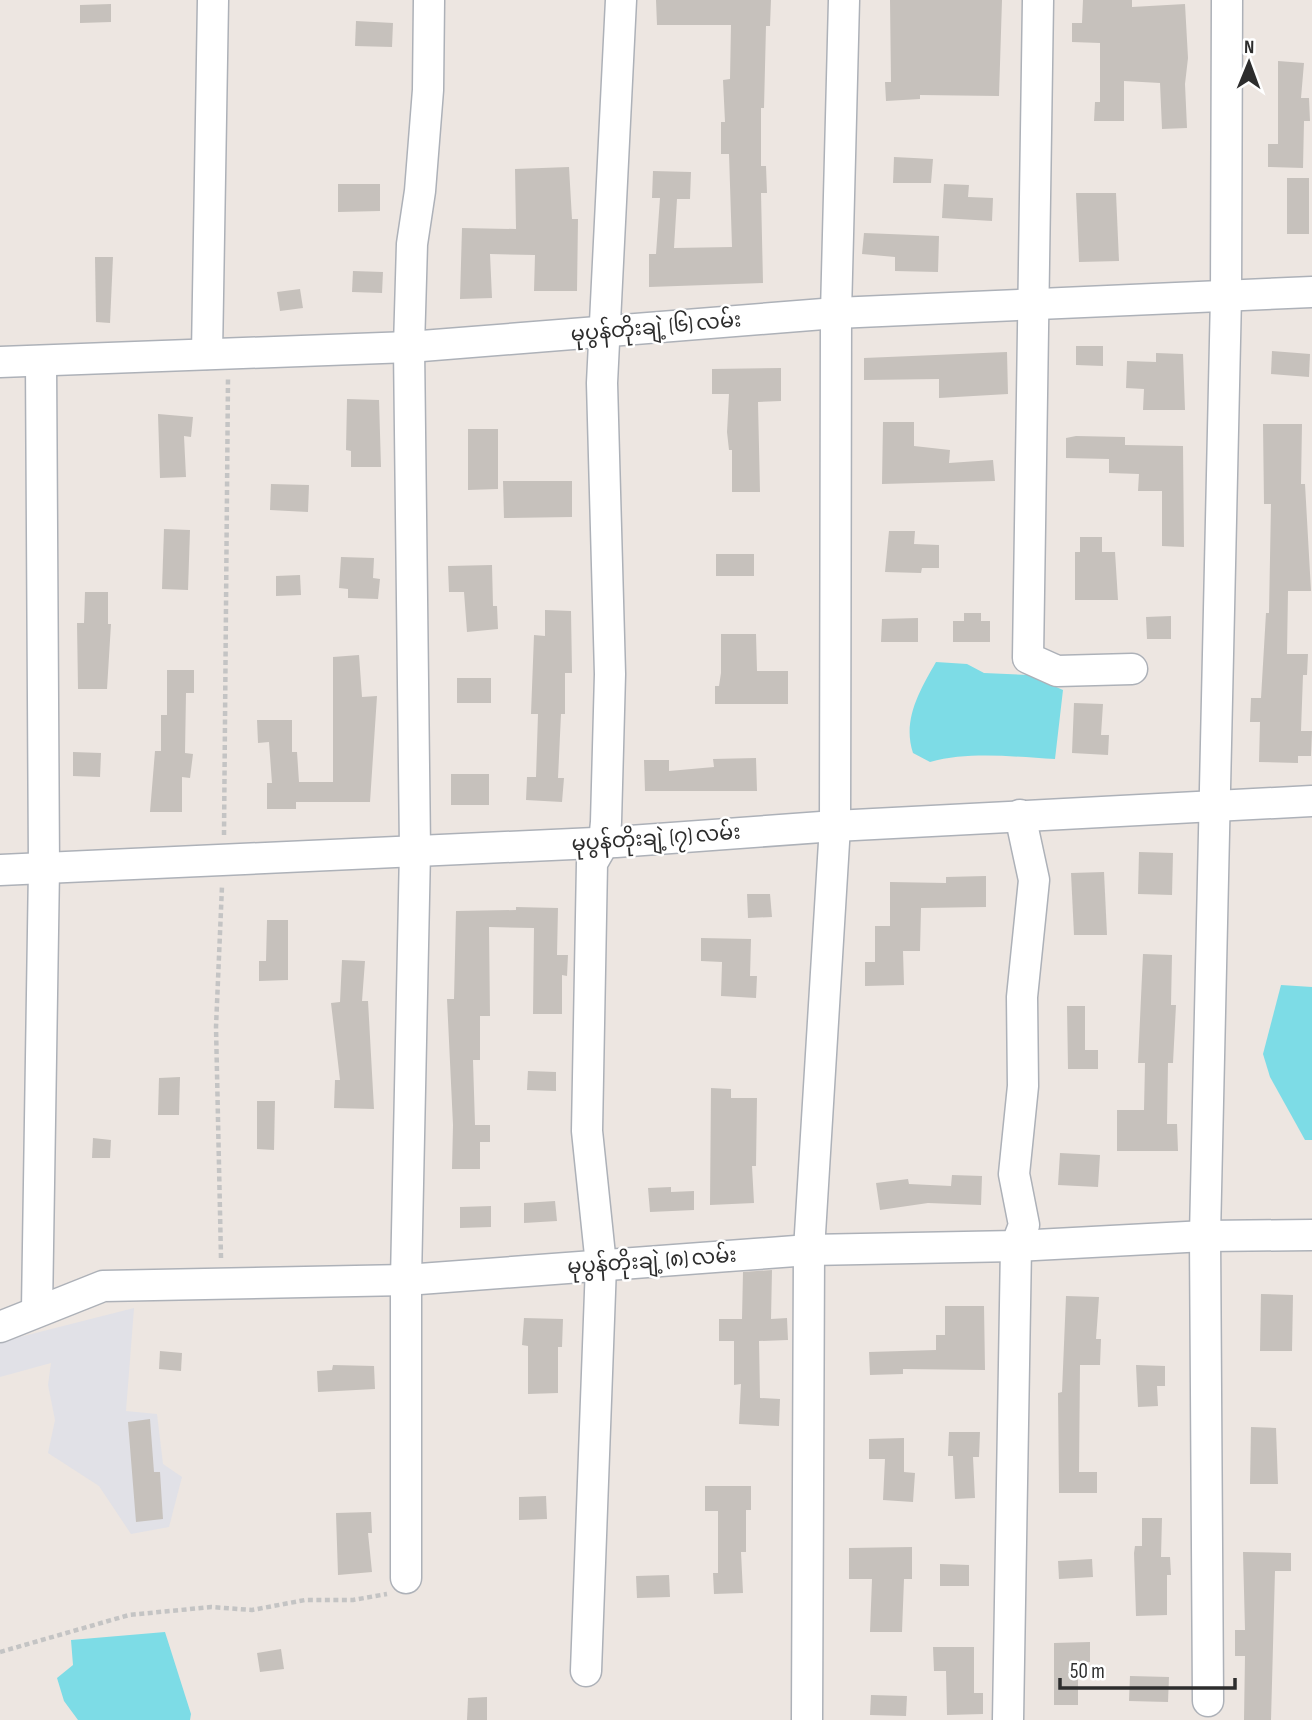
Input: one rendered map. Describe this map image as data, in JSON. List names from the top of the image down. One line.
{"streets":{"street":["မုပွန်တိုးချဲ့ (၆) လမ်း","မုပွန်တိုးချဲ့ (၇) လမ်း","မုပွန်တိုးချဲ့ (၈) လမ်း"]},"scale_bar":"50 m","north":"top"}
